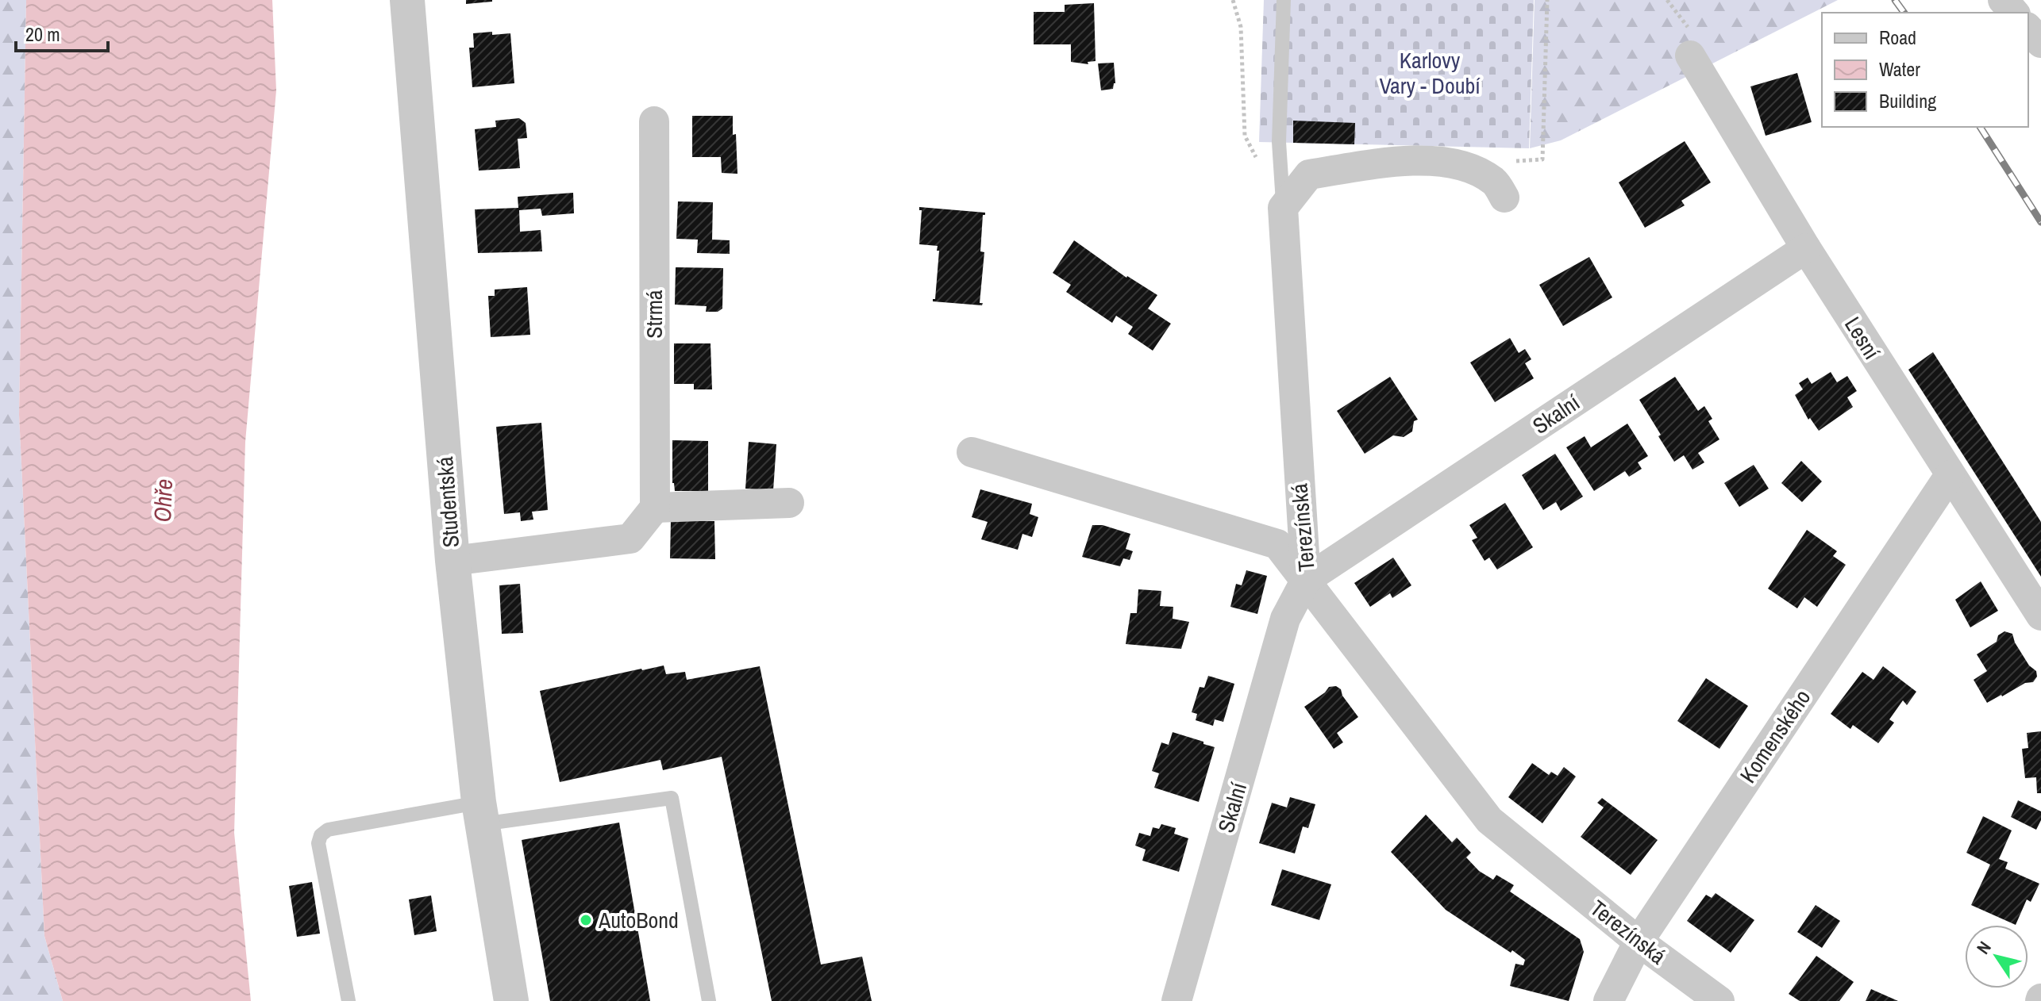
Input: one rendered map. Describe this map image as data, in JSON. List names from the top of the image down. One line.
{"streets":{"street":["Strmá","Lesní","Skalní","Studentská","Terezínská","Komenského"]},"crossings":[["Lesní","Skalní"],["Lesní","Komenského"],["Skalní","Terezínská"],["Terezínská","Komenského"]],"water":["Ohře"],"parks":["Karlovy Vary - Doubí"],"places":["AutoBond"],"legend":["Road","Water","Building"],"scale_bar":"20 m","north":"top left"}
